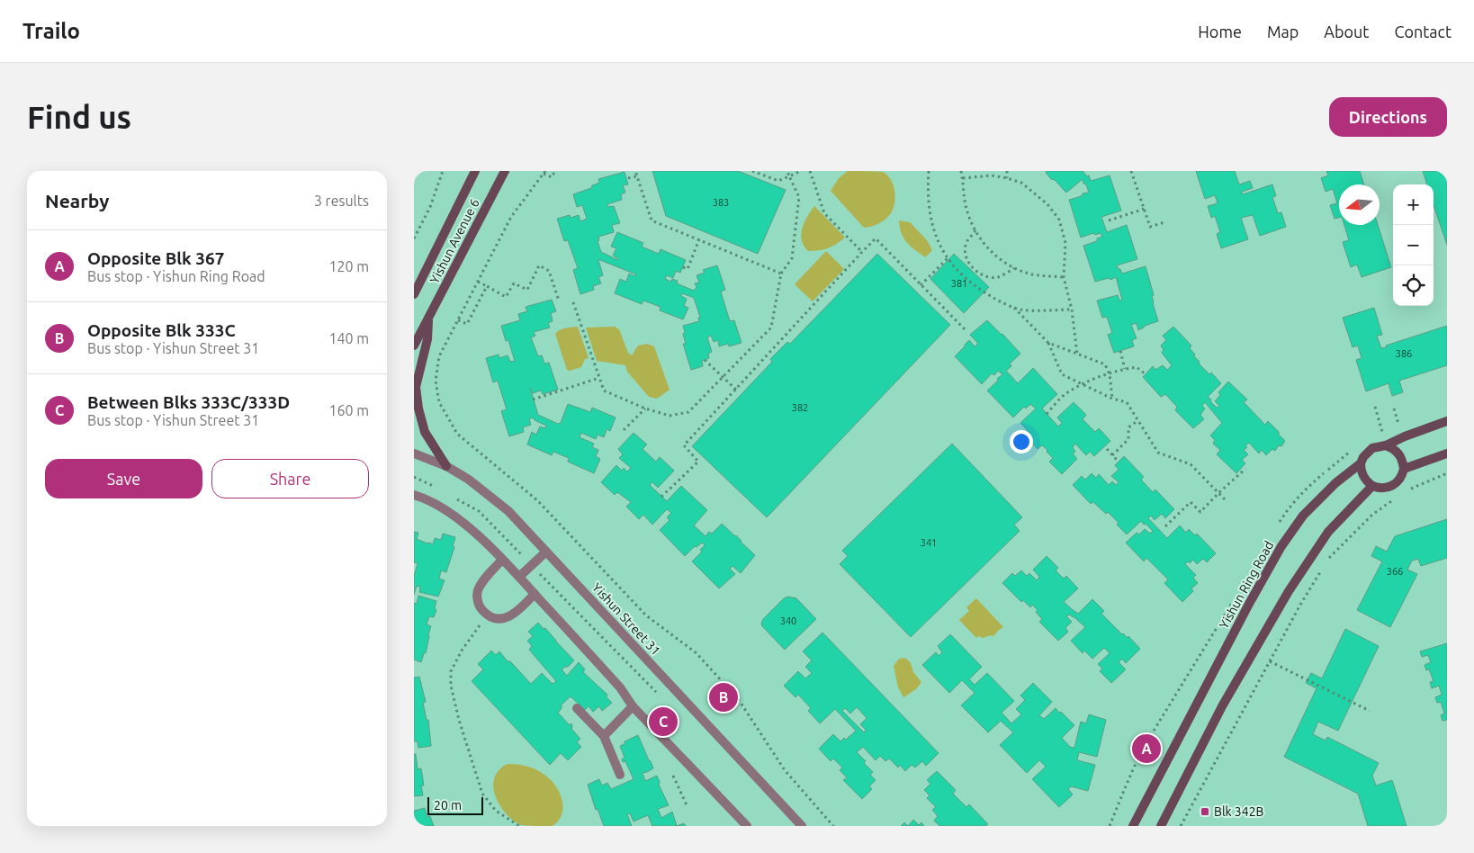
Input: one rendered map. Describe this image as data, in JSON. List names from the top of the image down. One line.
{"streets":{"main road":["Yishun Avenue 6","Yishun Ring Road"],"street":["Yishun Street 31"]},"places":{"transit":["Blk 342B"]},"house_numbers":["383","381","386","382","341","366","340"],"scale_bar":"20 m","north":"left","page":{"header":"Trailo","nav":["Home","Map","About","Contact"],"buttons":["Directions",["Save","Share"]],"title":"Find us","heading":["Nearby","3 results"],"map_buttons":["+","−"],"list":[{"mark":"A","name":"Opposite Blk 367","note":"Bus stop · Yishun Ring Road","value":"120 m"},{"mark":"B","name":"Opposite Blk 333C","note":"Bus stop · Yishun Street 31","value":"140 m"},{"mark":"C","name":"Between Blks 333C/333D","note":"Bus stop · Yishun Street 31","value":"160 m"}],"pins":["B","C","A"],"scale":"20 m"}}
